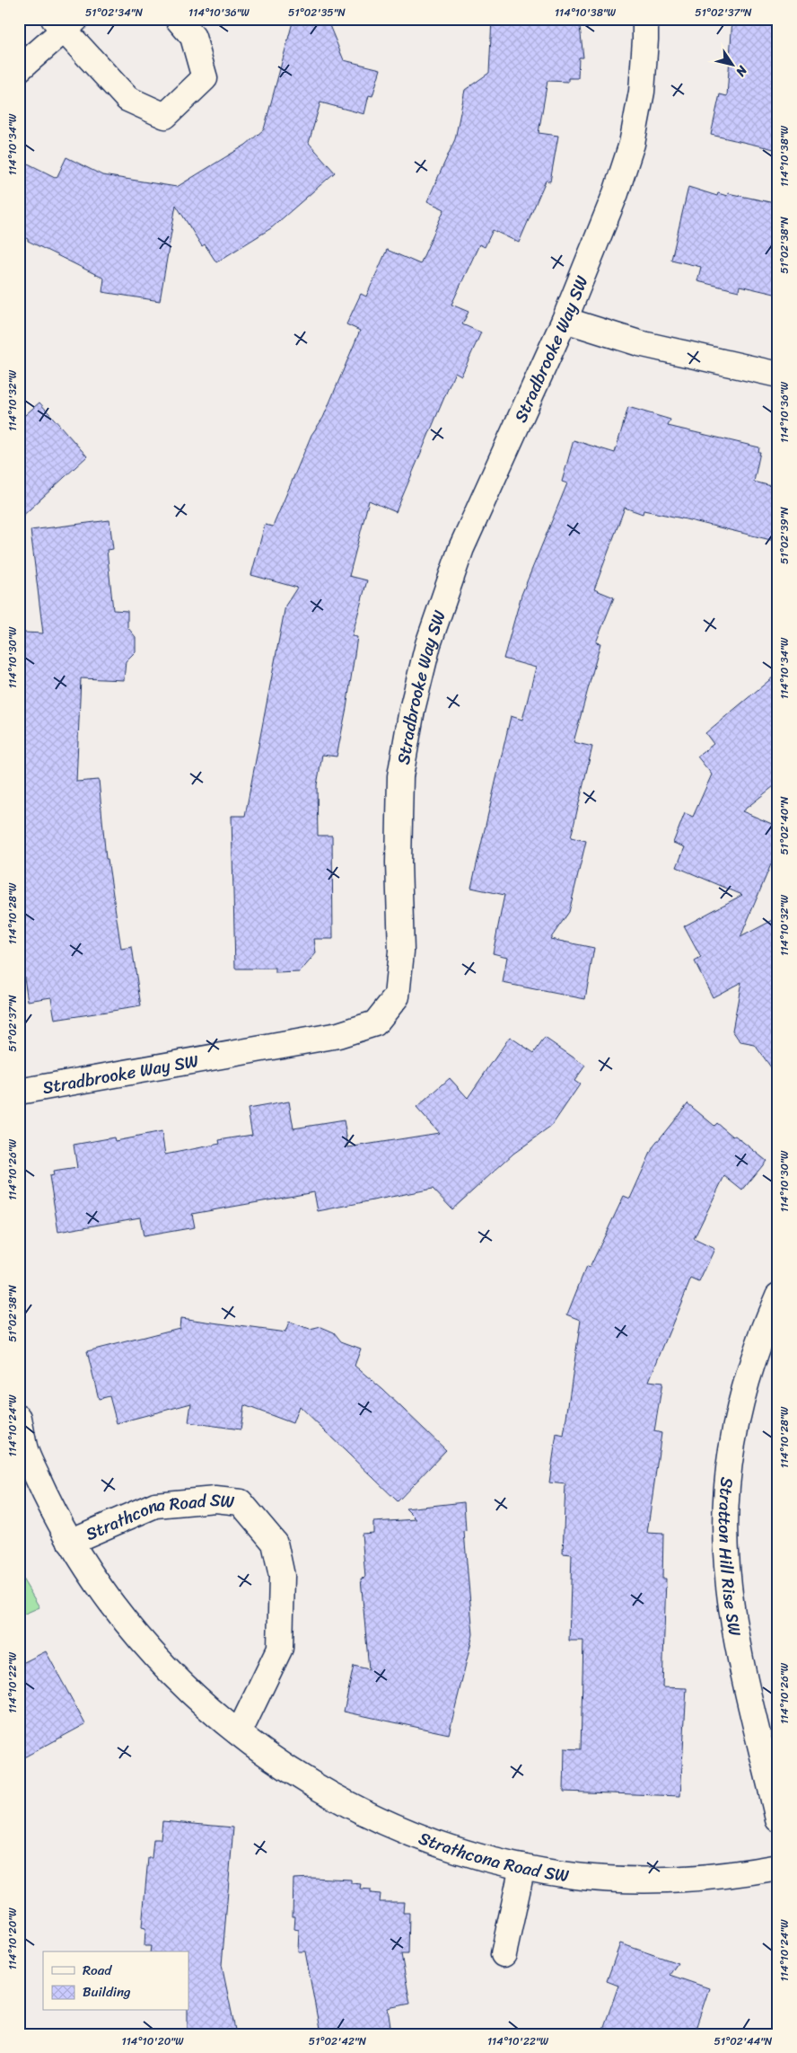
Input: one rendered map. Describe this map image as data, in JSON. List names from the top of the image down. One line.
{"streets":{"street":["Stradbrooke Way SW","Strathcona Road SW","Stratton Hill Rise SW"]},"legend":["Road","Building"],"north":"bottom right","coordinates":["51°02'34\"N","114°10'36\"W","51°02'35\"N","114°10'38\"W","51°02'37\"N","114°10'34\"W","51°02'38\"N","114°10'32\"W","51°02'39\"N","114°10'30\"W","51°02'40\"N","114°10'28\"W","114°10'26\"W","114°10'24\"W","114°10'22\"W","114°10'20\"W","51°02'42\"N","51°02'44\"N"]}
